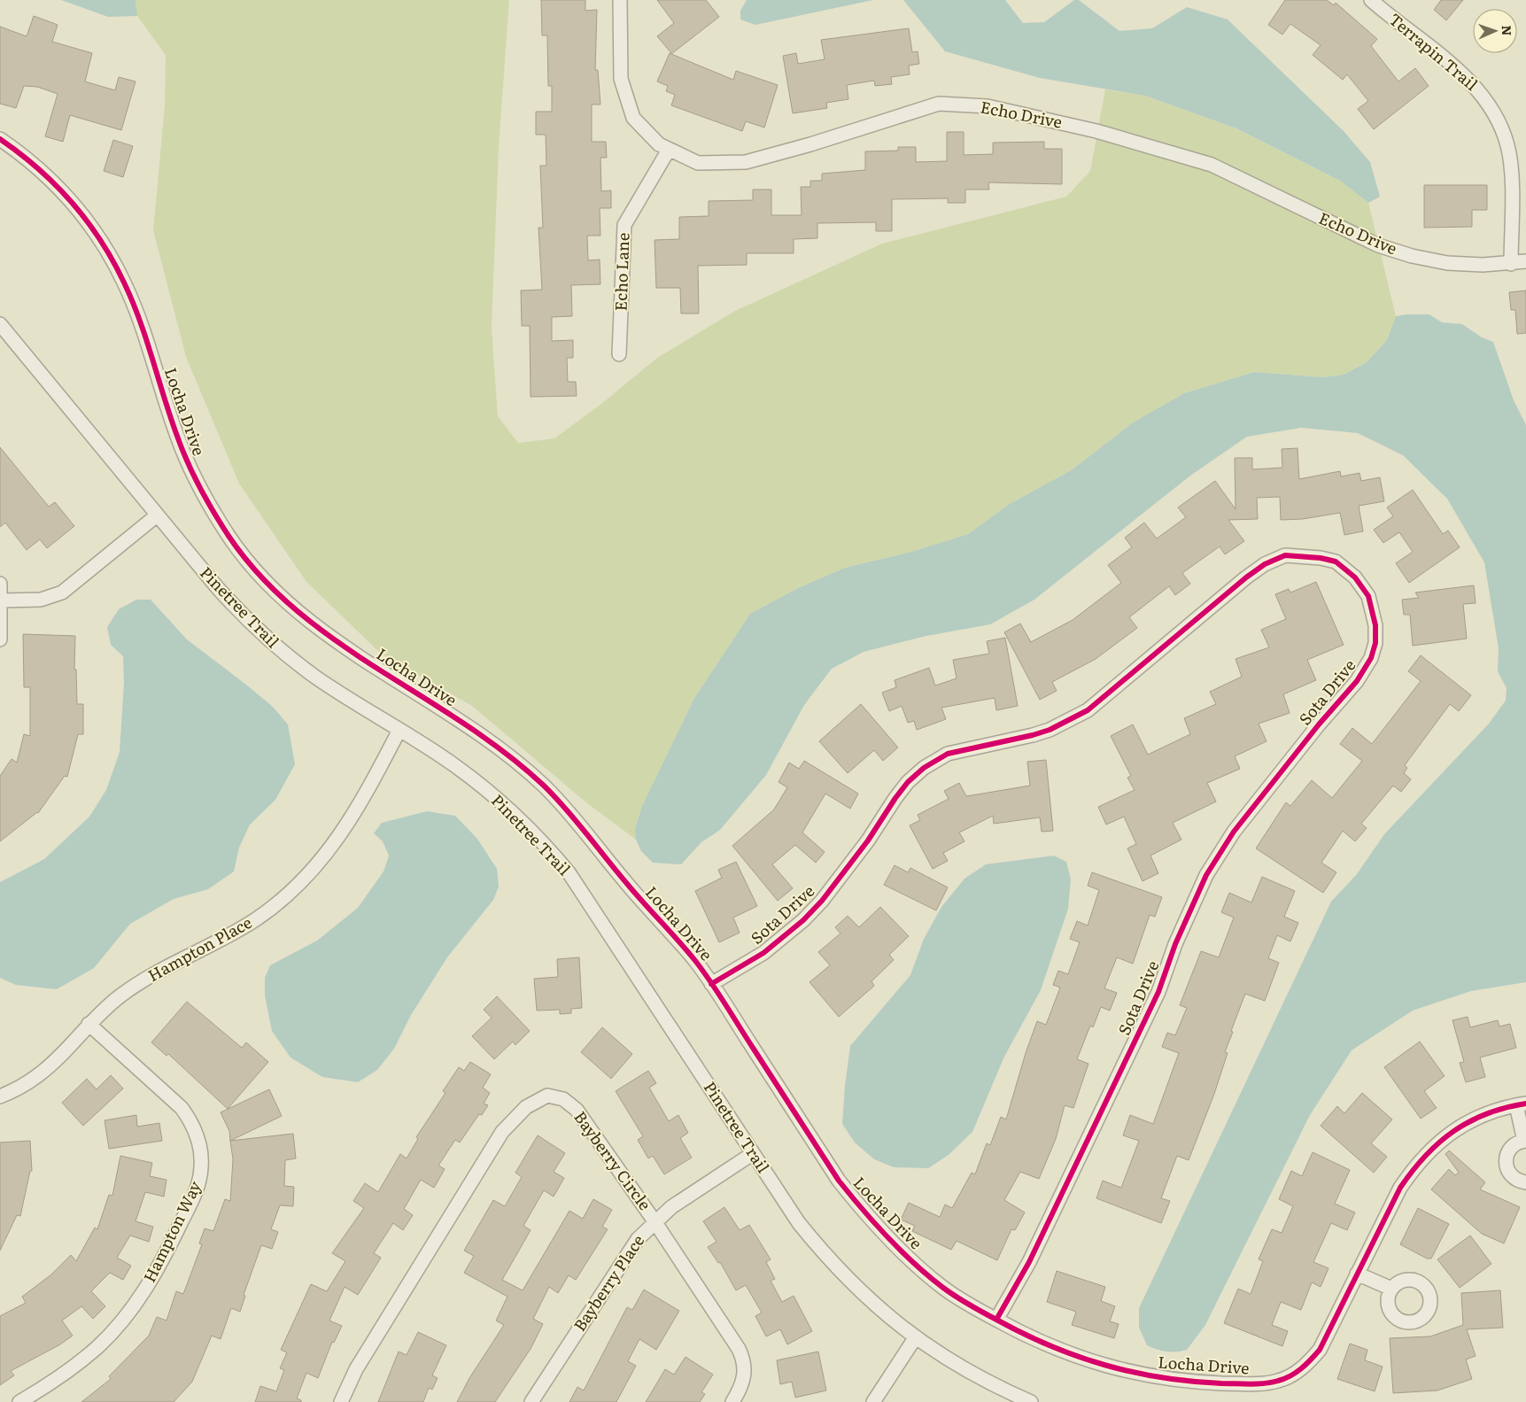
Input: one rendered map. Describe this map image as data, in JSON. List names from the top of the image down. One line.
{"streets":{"street":["Terrapin Trail","Echo Drive","Echo Lane","Locha Drive","Pinetree Trail","Sota Drive","Hampton Place","Bayberry Circle","Hampton Way","Bayberry Place"]},"crossings":[["Terrapin Trail","Echo Drive"],["Echo Drive","Echo Lane"],["Locha Drive","Sota Drive"],["Pinetree Trail","Hampton Place"],["Pinetree Trail","Bayberry Place"],["Hampton Place","Hampton Way"],["Bayberry Circle","Bayberry Place"]],"north":"right"}
